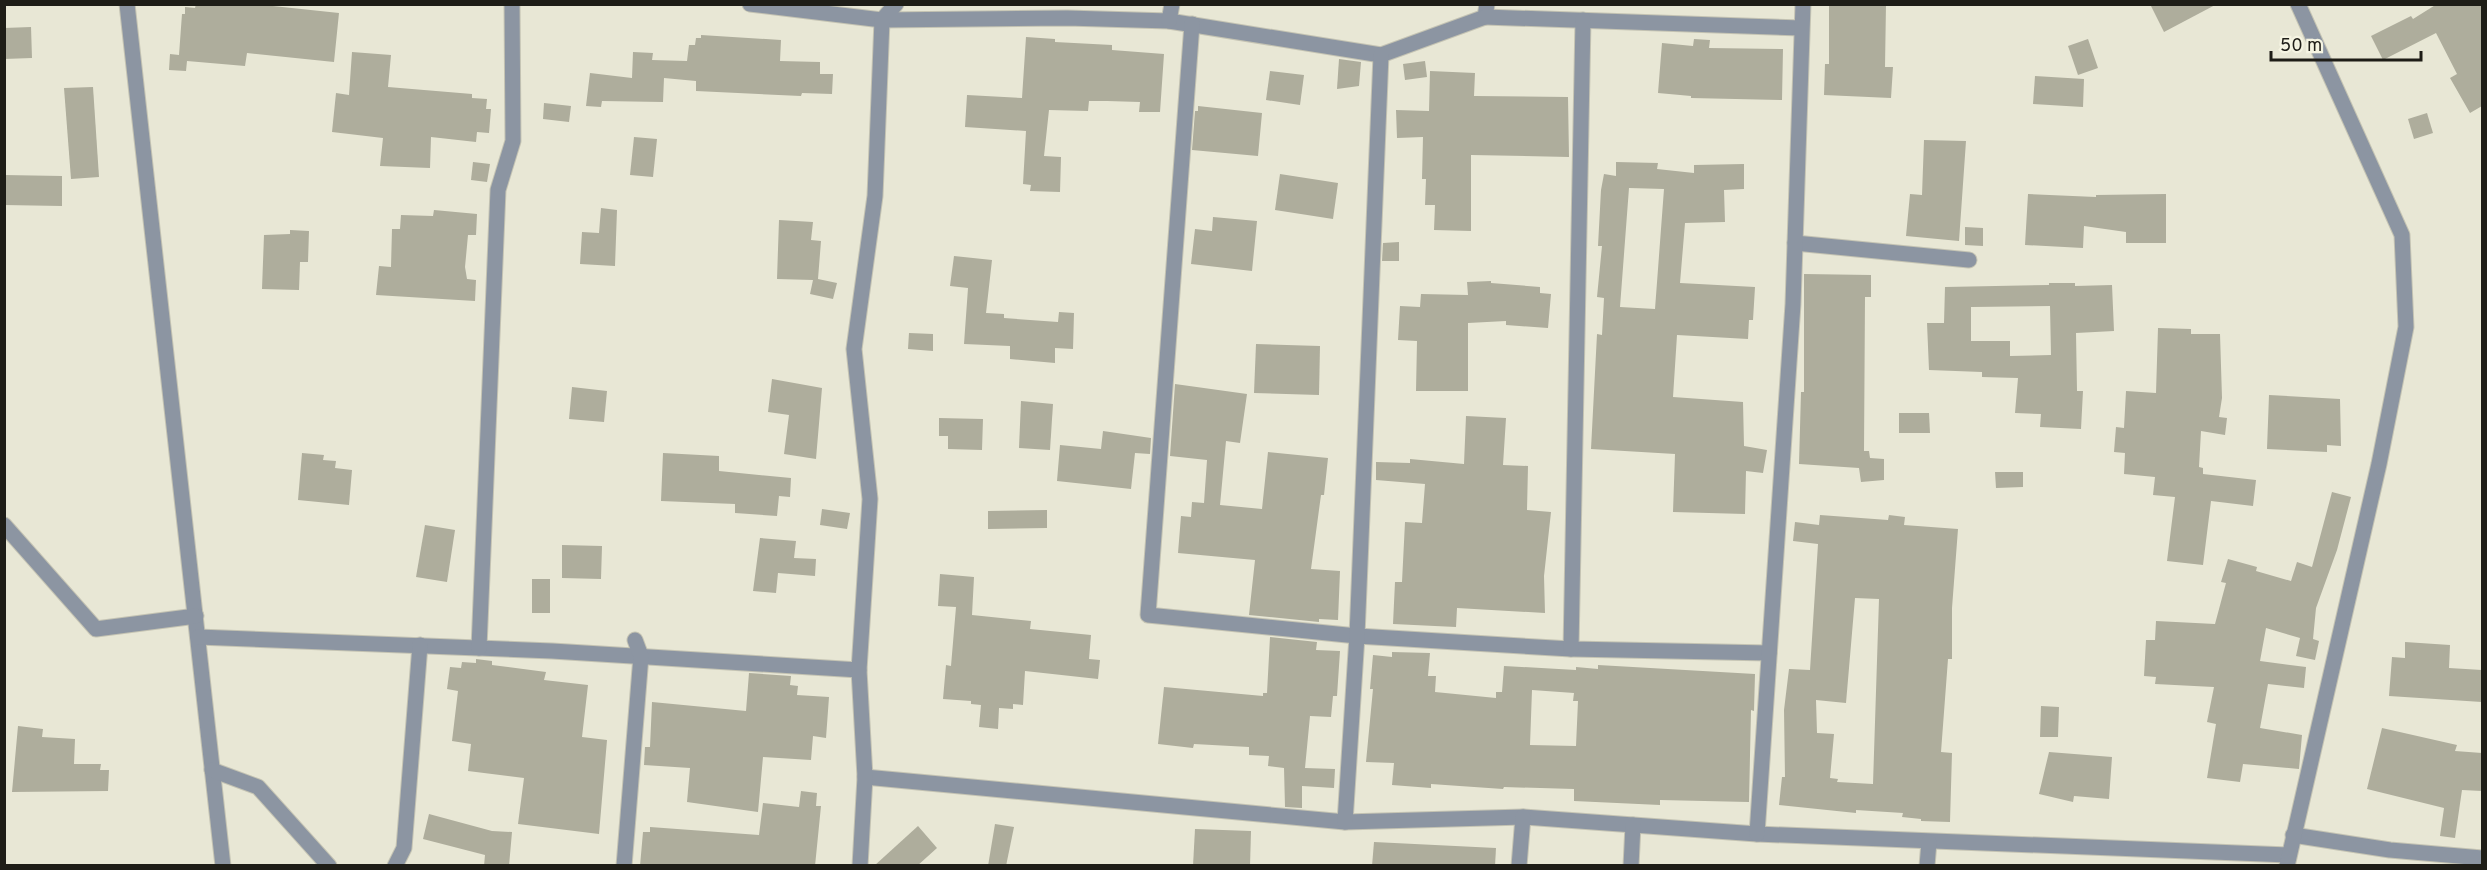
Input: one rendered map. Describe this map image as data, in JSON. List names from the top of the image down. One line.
{"scale_bar":"50 m"}
